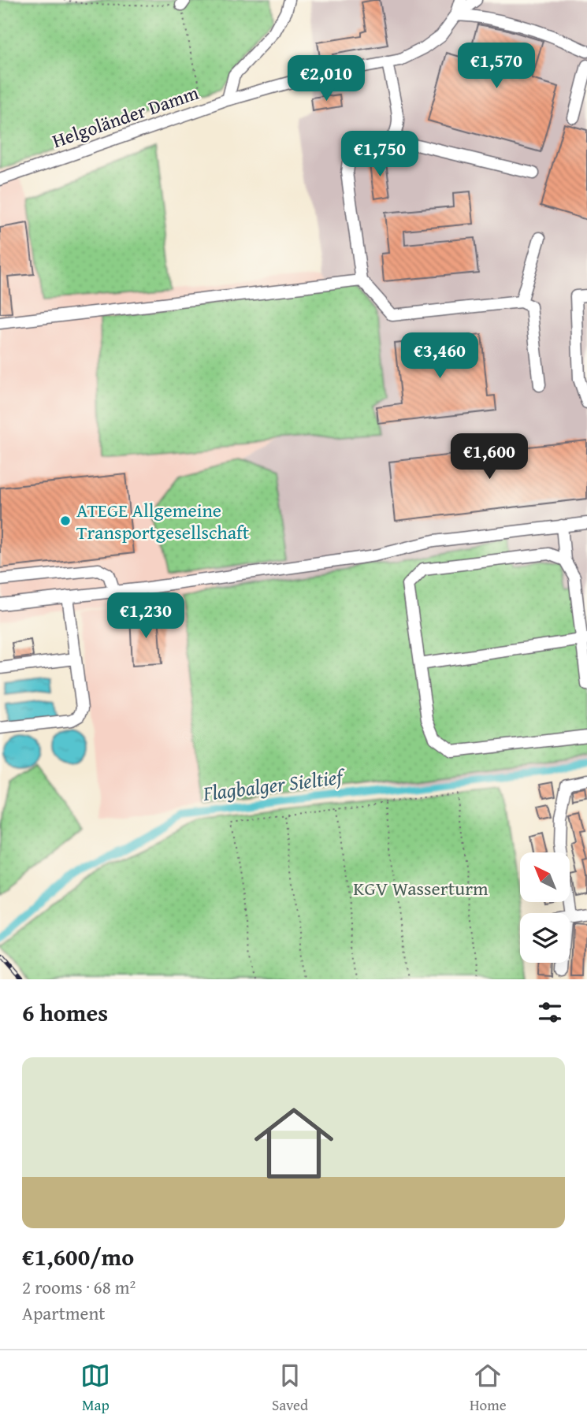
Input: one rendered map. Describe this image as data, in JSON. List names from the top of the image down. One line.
{"streets":{"street":["Helgoländer Damm"]},"water":["Flagbalger Sieltief"],"parks":["KGV Wasserturm"],"places":["ATEGE Allgemeine Transportgesellschaft"],"north":"top left","page":{"price":["€1,570","€2,010","€1,750","€3,460","€1,600","€1,230"],"heading":"6 homes","list":[{"name":"€1,600/mo","note":"2 rooms · 68 m² · Apartment"}],"tabs":["Map","Saved","Home"]}}
